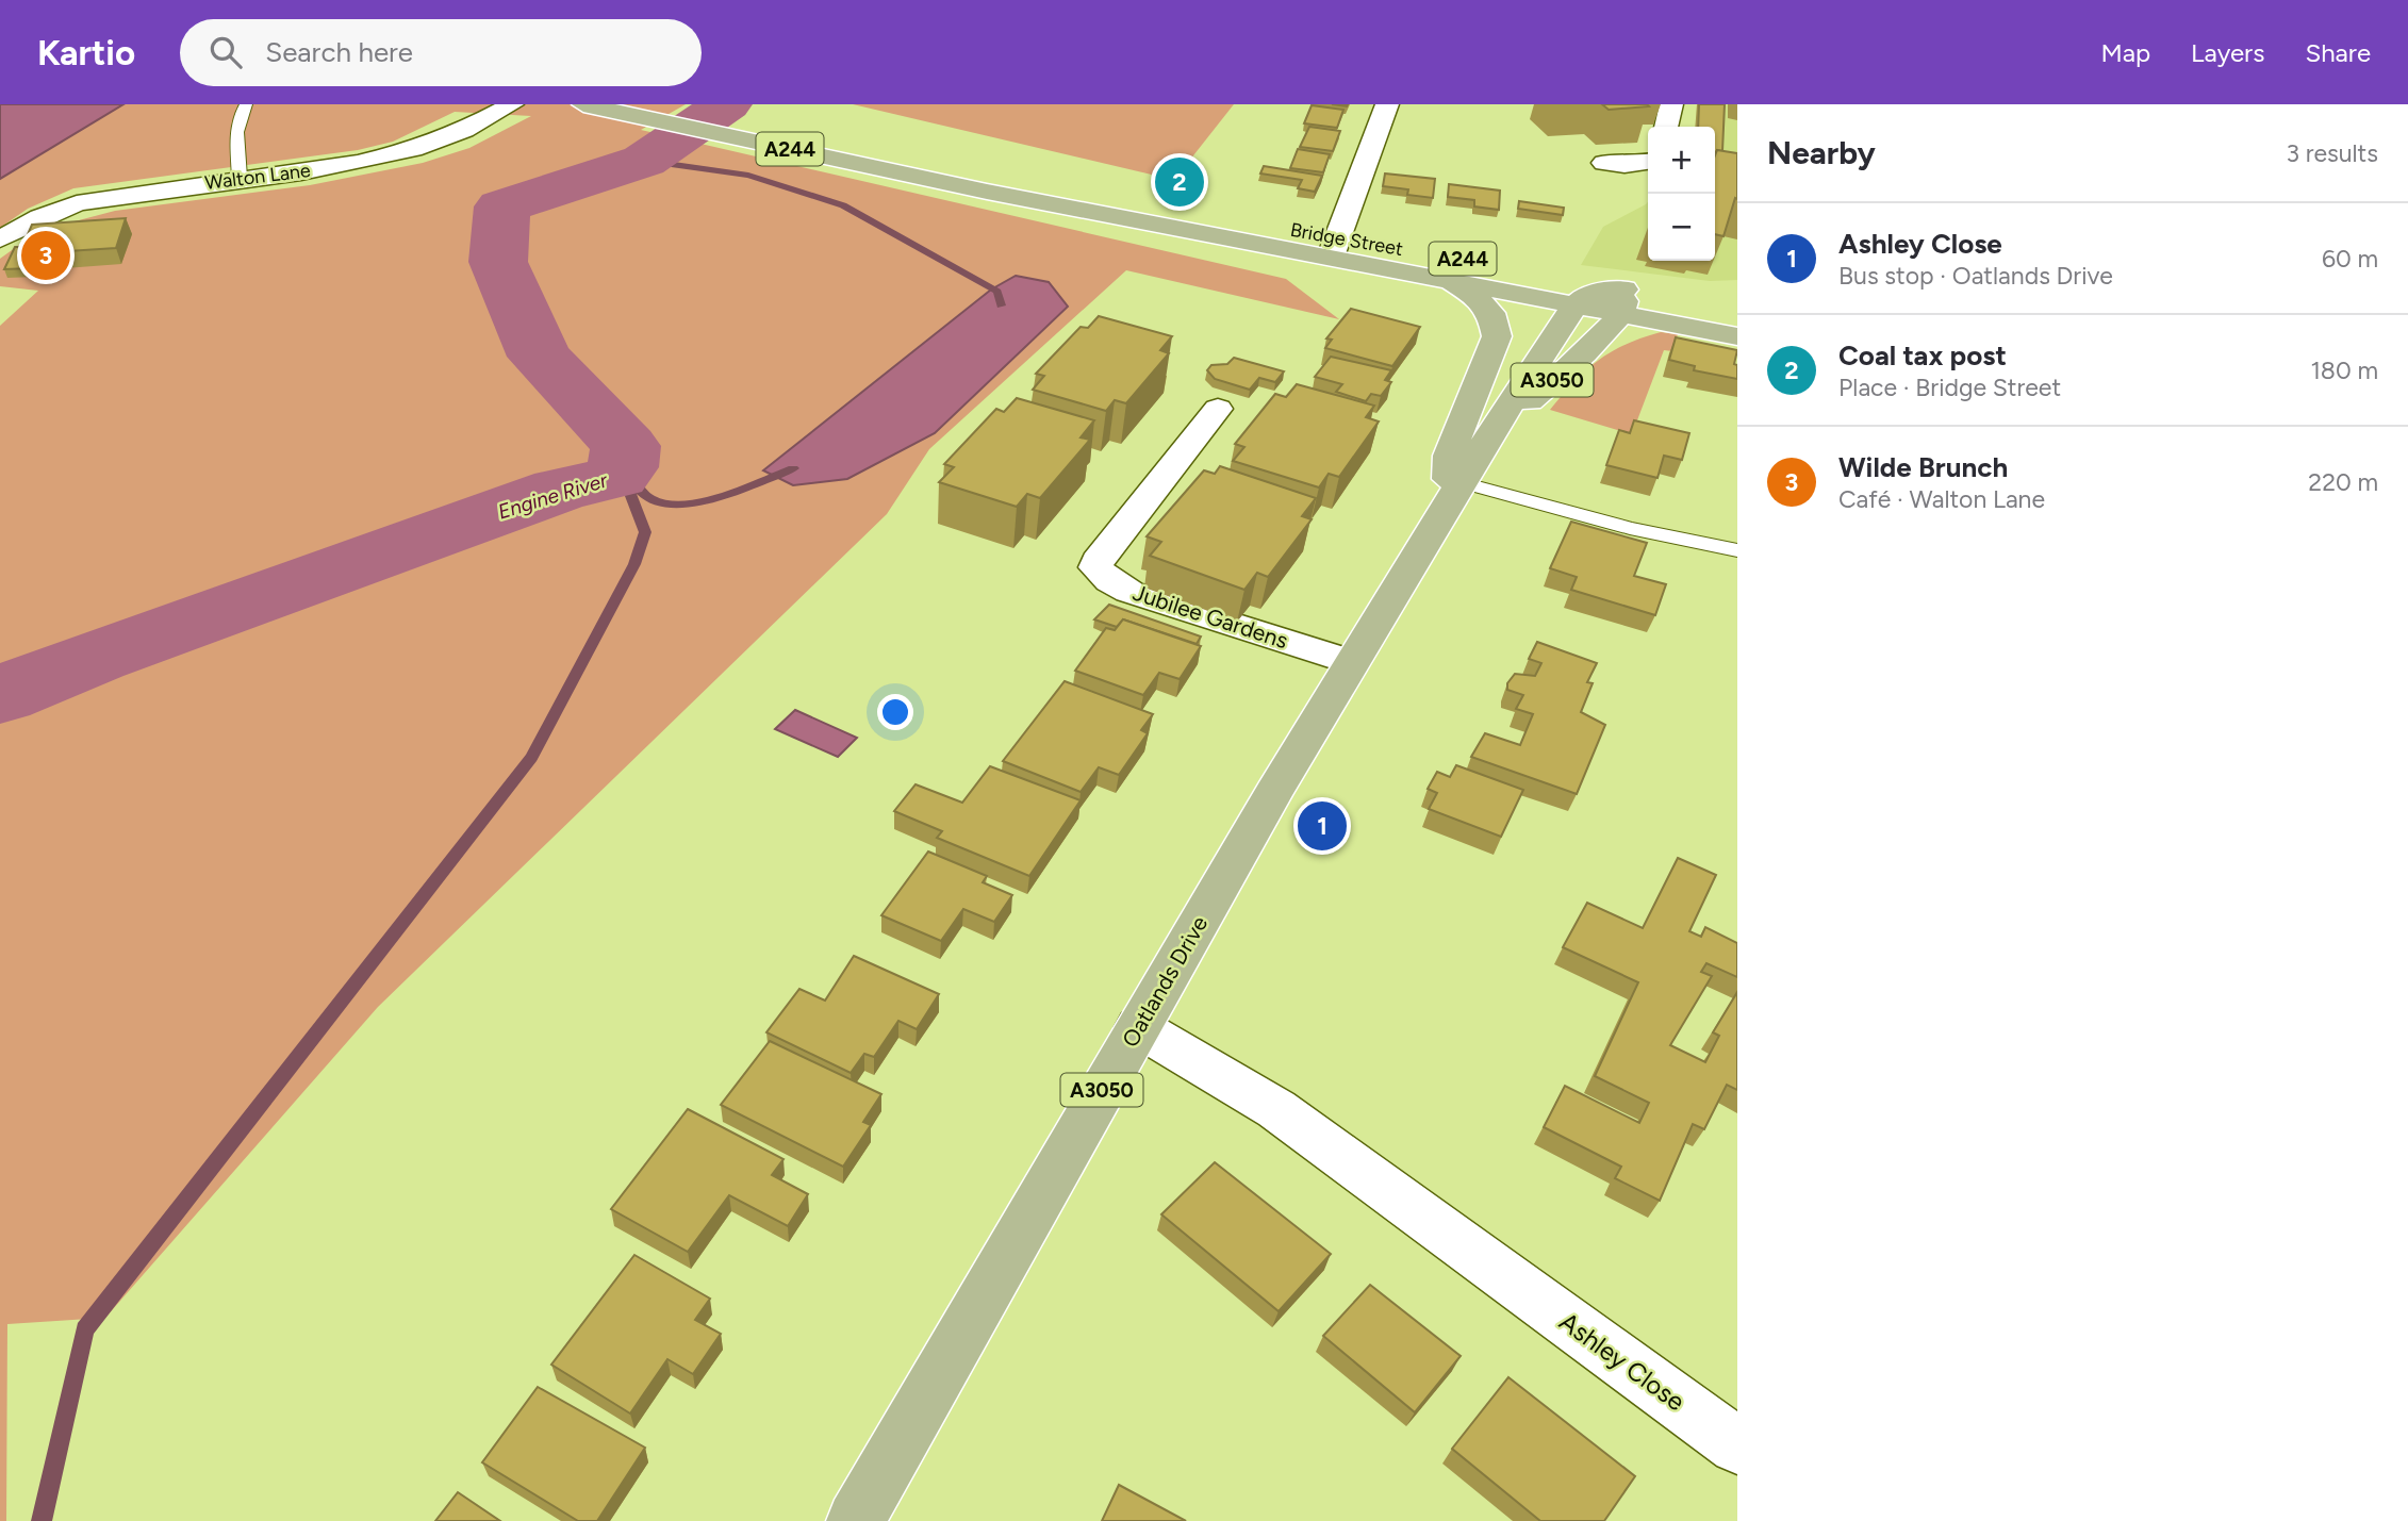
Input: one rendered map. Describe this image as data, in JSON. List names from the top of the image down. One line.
{"streets":{"main road":["A244","Bridge Street","A3050","Oatlands Drive"],"street":["Walton Lane","Jubilee Gardens","Ashley Close"]},"crossings":[["A244","Bridge Street"],["A244","Oatlands Drive"],["Bridge Street","Oatlands Drive"],["Jubilee Gardens","Oatlands Drive"],["Oatlands Drive","Ashley Close"]],"water":["Engine River"],"page":{"header":"Kartio","search":"Search here","nav":["Map","Layers","Share"],"heading":["Nearby","3 results"],"map_buttons":["+","−"],"pins":["2","3","1"],"list":[{"mark":"1","name":"Ashley Close","note":"Bus stop · Oatlands Drive","value":"60 m"},{"mark":"2","name":"Coal tax post","note":"Place · Bridge Street","value":"180 m"},{"mark":"3","name":"Wilde Brunch","note":"Café · Walton Lane","value":"220 m"}]}}
